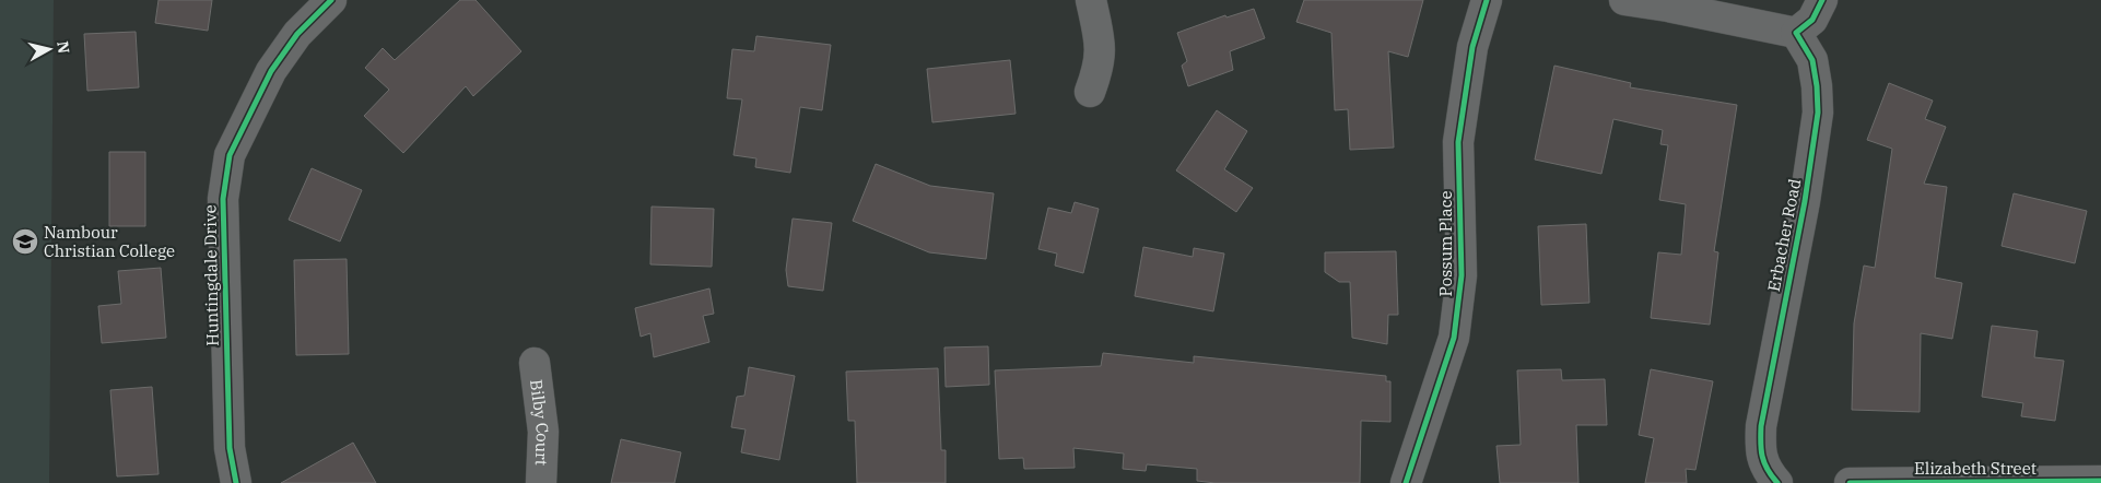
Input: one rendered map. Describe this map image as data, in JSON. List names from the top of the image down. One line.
{"streets":{"street":["Erbacher Road","Possum Place","Huntingdale Drive","Bilby Court","Elizabeth Street"]},"places":{"school or university":["Nambour Christian College"]},"north":"right"}
